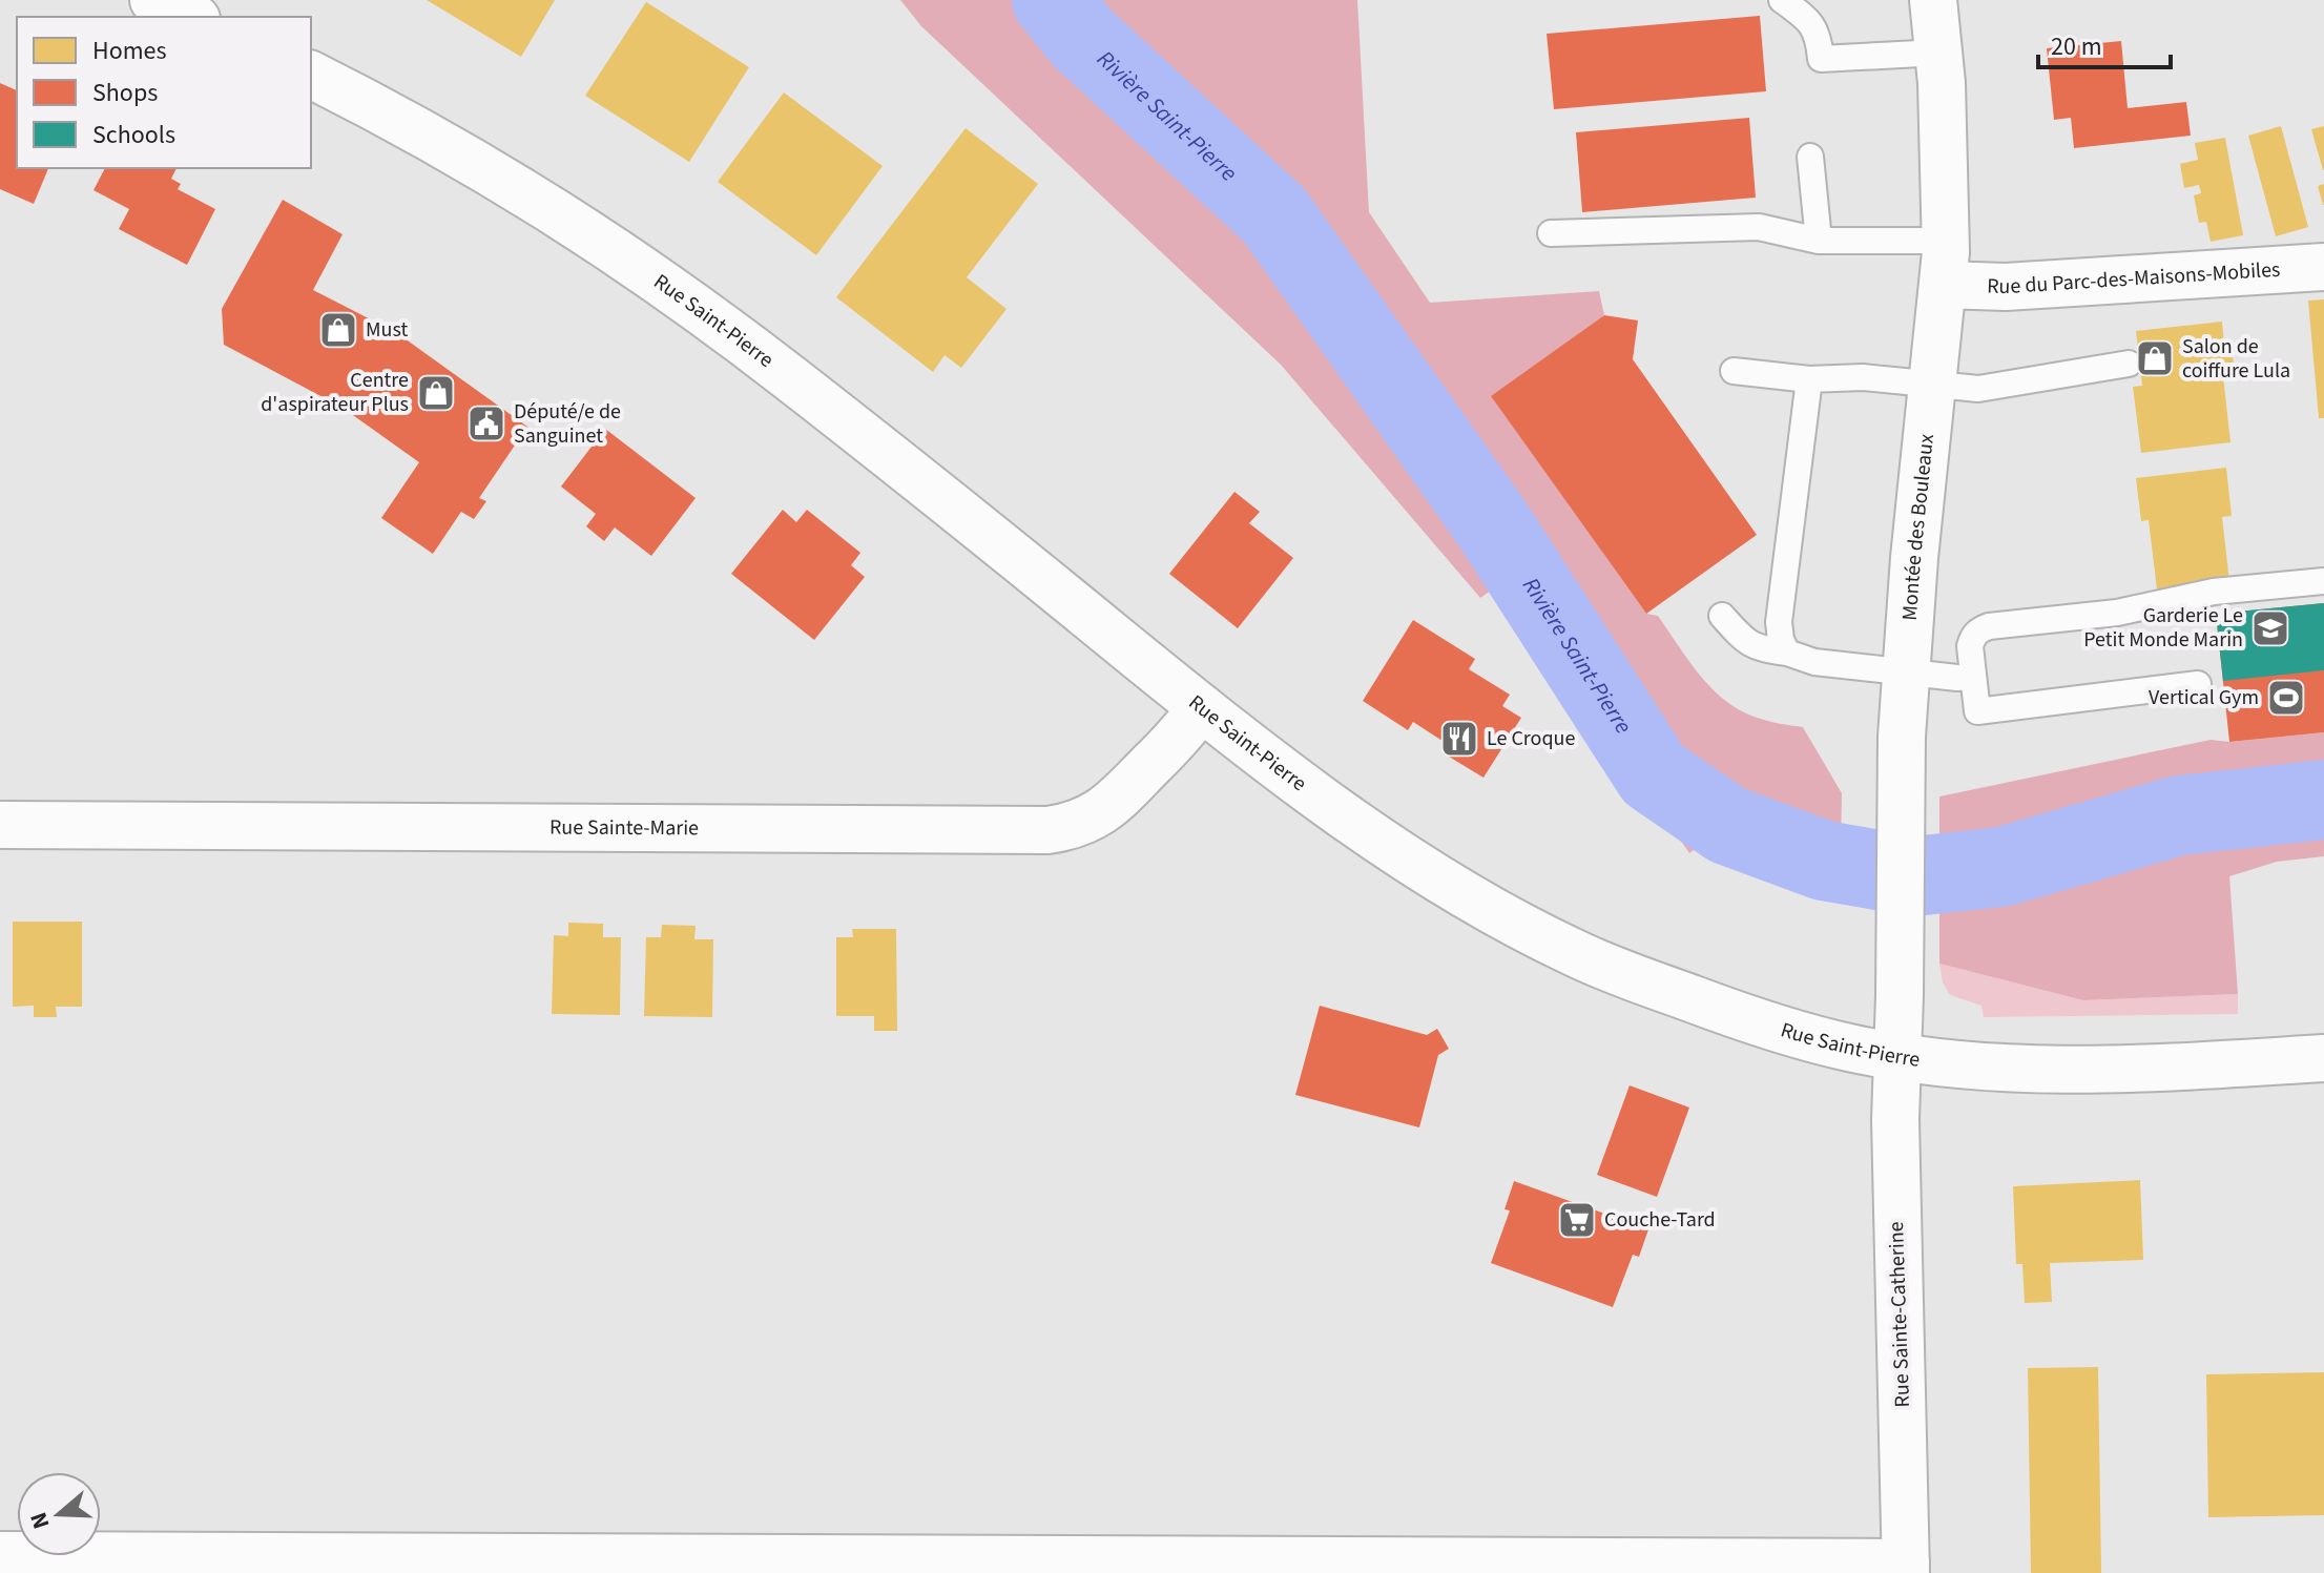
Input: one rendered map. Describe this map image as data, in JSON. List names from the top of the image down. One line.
{"streets":{"street":["Rue du Parc-des-Maisons-Mobiles","Rue Saint-Pierre","Montée des Bouleaux","Rue Sainte-Marie","Rue Sainte-Catherine"]},"crossings":[["Rue du Parc-des-Maisons-Mobiles","Montée des Bouleaux"],["Rue Saint-Pierre","Montée des Bouleaux"],["Rue Saint-Pierre","Rue Sainte-Marie"],["Rue Saint-Pierre","Rue Sainte-Catherine"],["Montée des Bouleaux","Rue Sainte-Catherine"]],"water":["Rivière Saint-Pierre"],"places":{"shop":["Must","Salon de coiffure Lula","Centre d'aspirateur Plus"],"public building":["Député/e de Sanguinet"],"school or university":["Garderie Le Petit Monde Marin"],"sports":["Vertical Gym"],"restaurant":["Le Croque"],"supermarket":["Couche-Tard"]},"legend":["Homes","Shops","Schools"],"scale_bar":"20 m","north":"left"}
